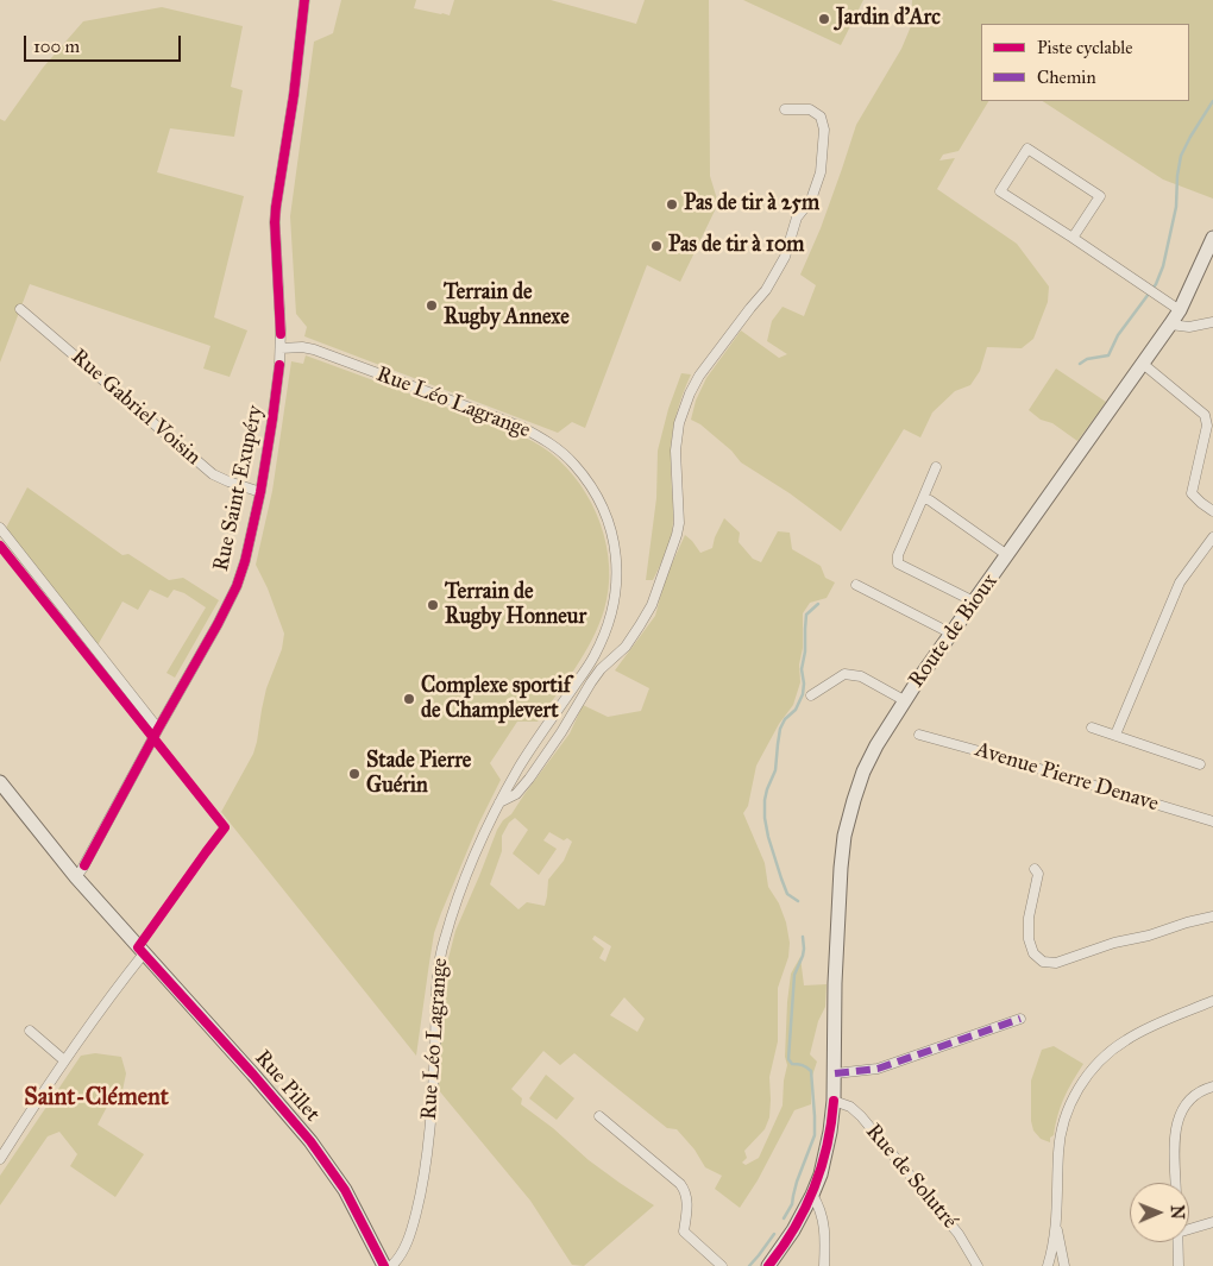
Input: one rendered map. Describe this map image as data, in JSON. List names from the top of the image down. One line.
{"streets":{"main road":["Route de Bioux","Rue Pillet"],"street":["Rue Léo Lagrange","Rue Gabriel Voisin","Rue Saint-Exupéry","Avenue Pierre Denave","Rue de Solutré"]},"crossings":[["Rue Léo Lagrange","Rue Saint-Exupéry"],["Rue Gabriel Voisin","Rue Saint-Exupéry"],["Rue Saint-Exupéry","Rue Pillet"],["Route de Bioux","Rue de Solutré"]],"districts":["Saint-Clément"],"places":["Jardin d'Arc","Pas de tir à 25m","Pas de tir à 10m","Terrain de Rugby Annexe","Terrain de Rugby Honneur","Complexe sportif de Champlevert","Stade Pierre Guérin"],"legend":["Piste cyclable","Chemin"],"scale_bar":"100 m","north":"right"}
